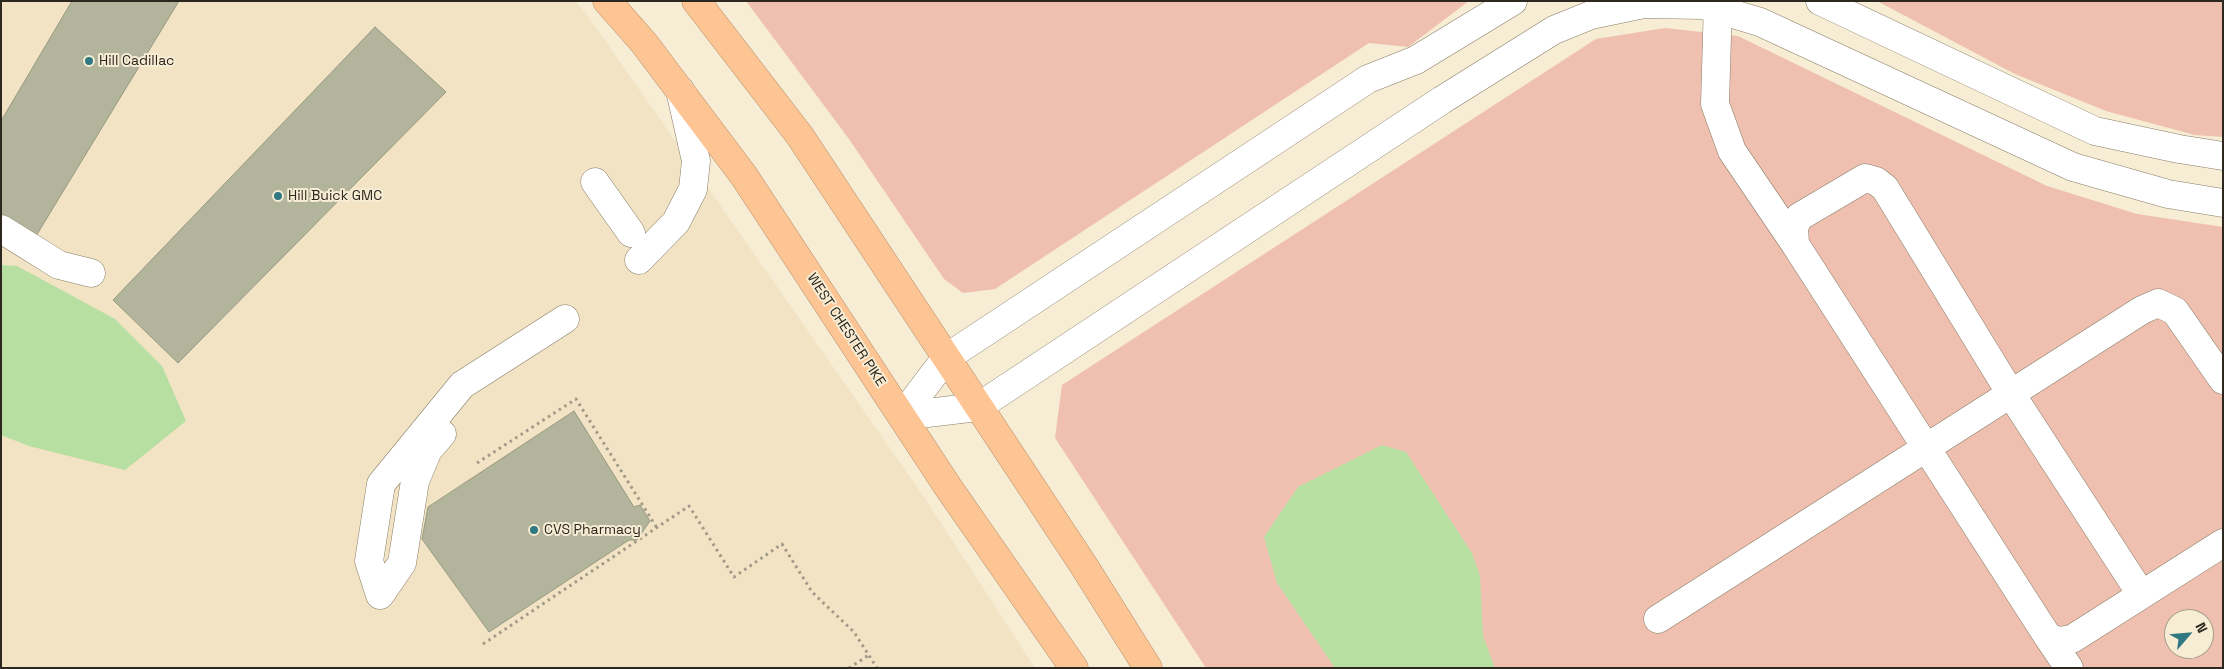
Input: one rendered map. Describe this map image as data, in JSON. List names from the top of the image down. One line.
{"streets":{"highway":["WEST CHESTER PIKE"]},"places":["Hill Cadillac","Hill Buick GMC","CVS Pharmacy"],"north":"top right"}
